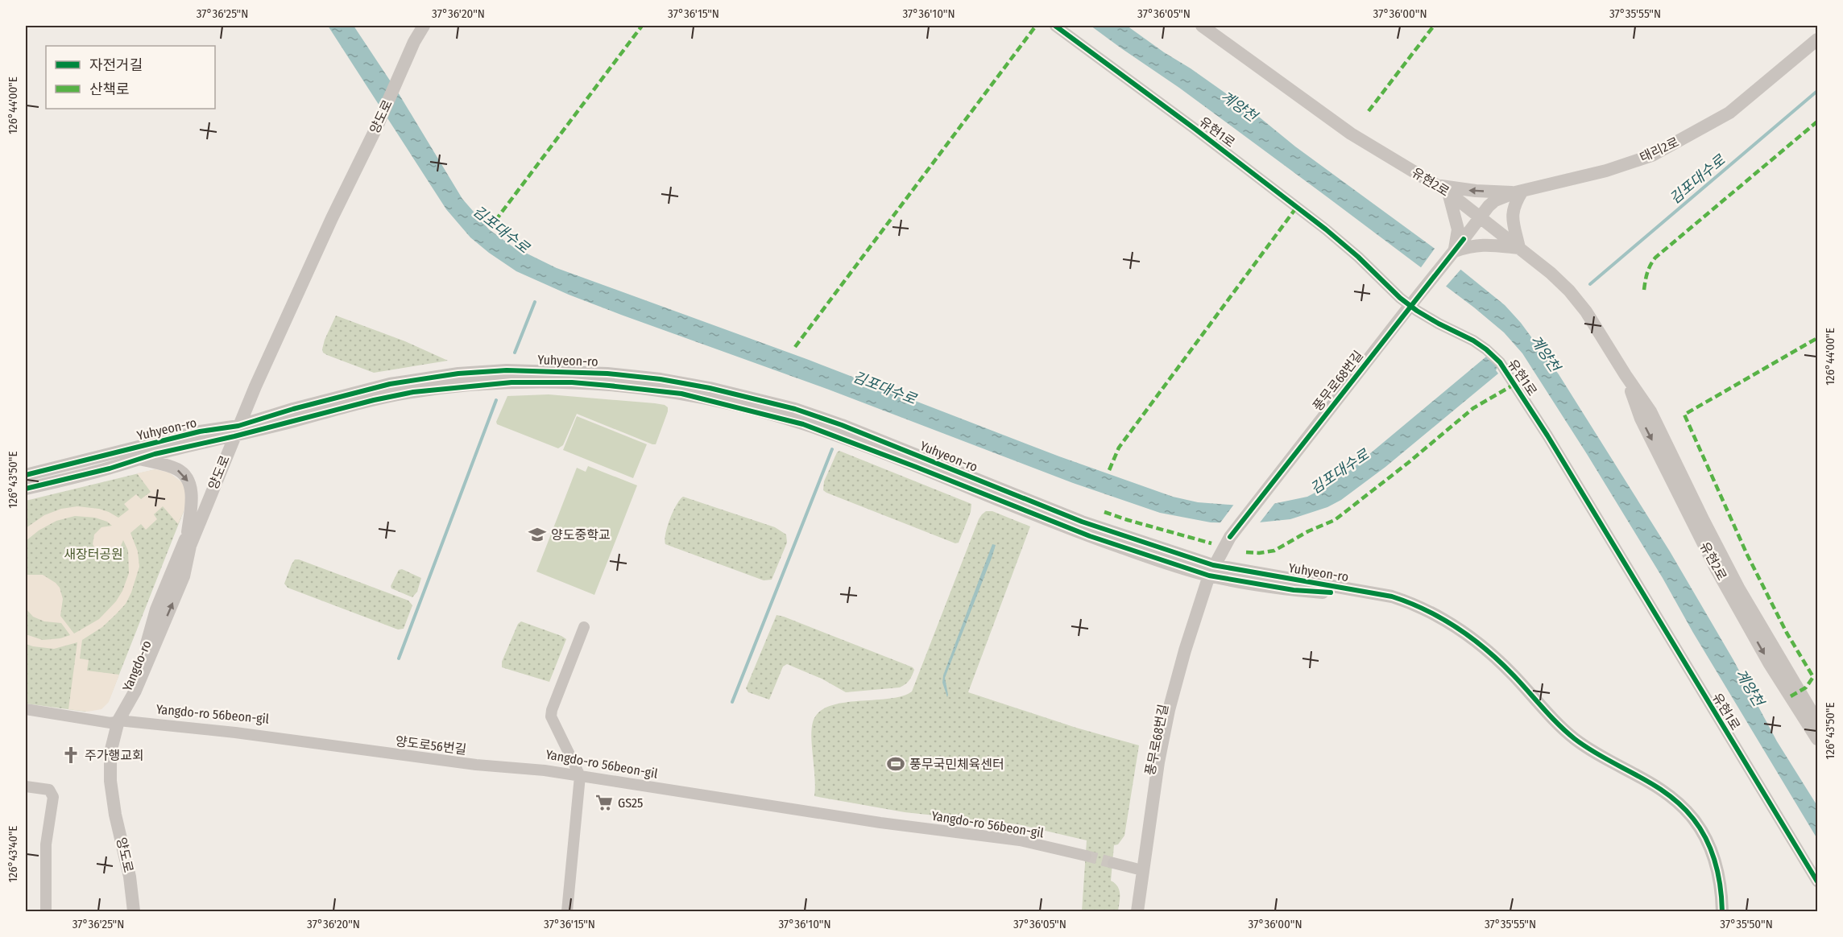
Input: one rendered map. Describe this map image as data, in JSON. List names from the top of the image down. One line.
{"streets":{"street":["양도로","유현1로","태리2로","유현2로","Yuhyeon-ro","풍무로68번길","Yangdo-ro","Yangdo-ro 56beon-gil"]},"crossings":[["양도로","Yuhyeon-ro"],["양도로","Yangdo-ro"],["양도로","Yangdo-ro 56beon-gil"],["태리2로","유현2로"],["태리2로","풍무로68번길"],["Yuhyeon-ro","풍무로68번길"],["Yuhyeon-ro","Yangdo-ro"],["Yangdo-ro","Yangdo-ro 56beon-gil"]],"water":["계양천","김포대수로"],"parks":["새장터공원"],"places":{"school or university":["양도중학교"],"church":["주가행교회"],"sports":["풍무국민체육센터"],"supermarket":["GS25"]},"legend":["자전거길","산책로"],"coordinates":["37°36'25\"N","37°36'20\"N","37°36'15\"N","37°36'10\"N","37°36'05\"N","37°36'00\"N","37°35'55\"N","126°44'00\"E","126°43'50\"E","126°43'40\"E","37°35'50\"N"]}
